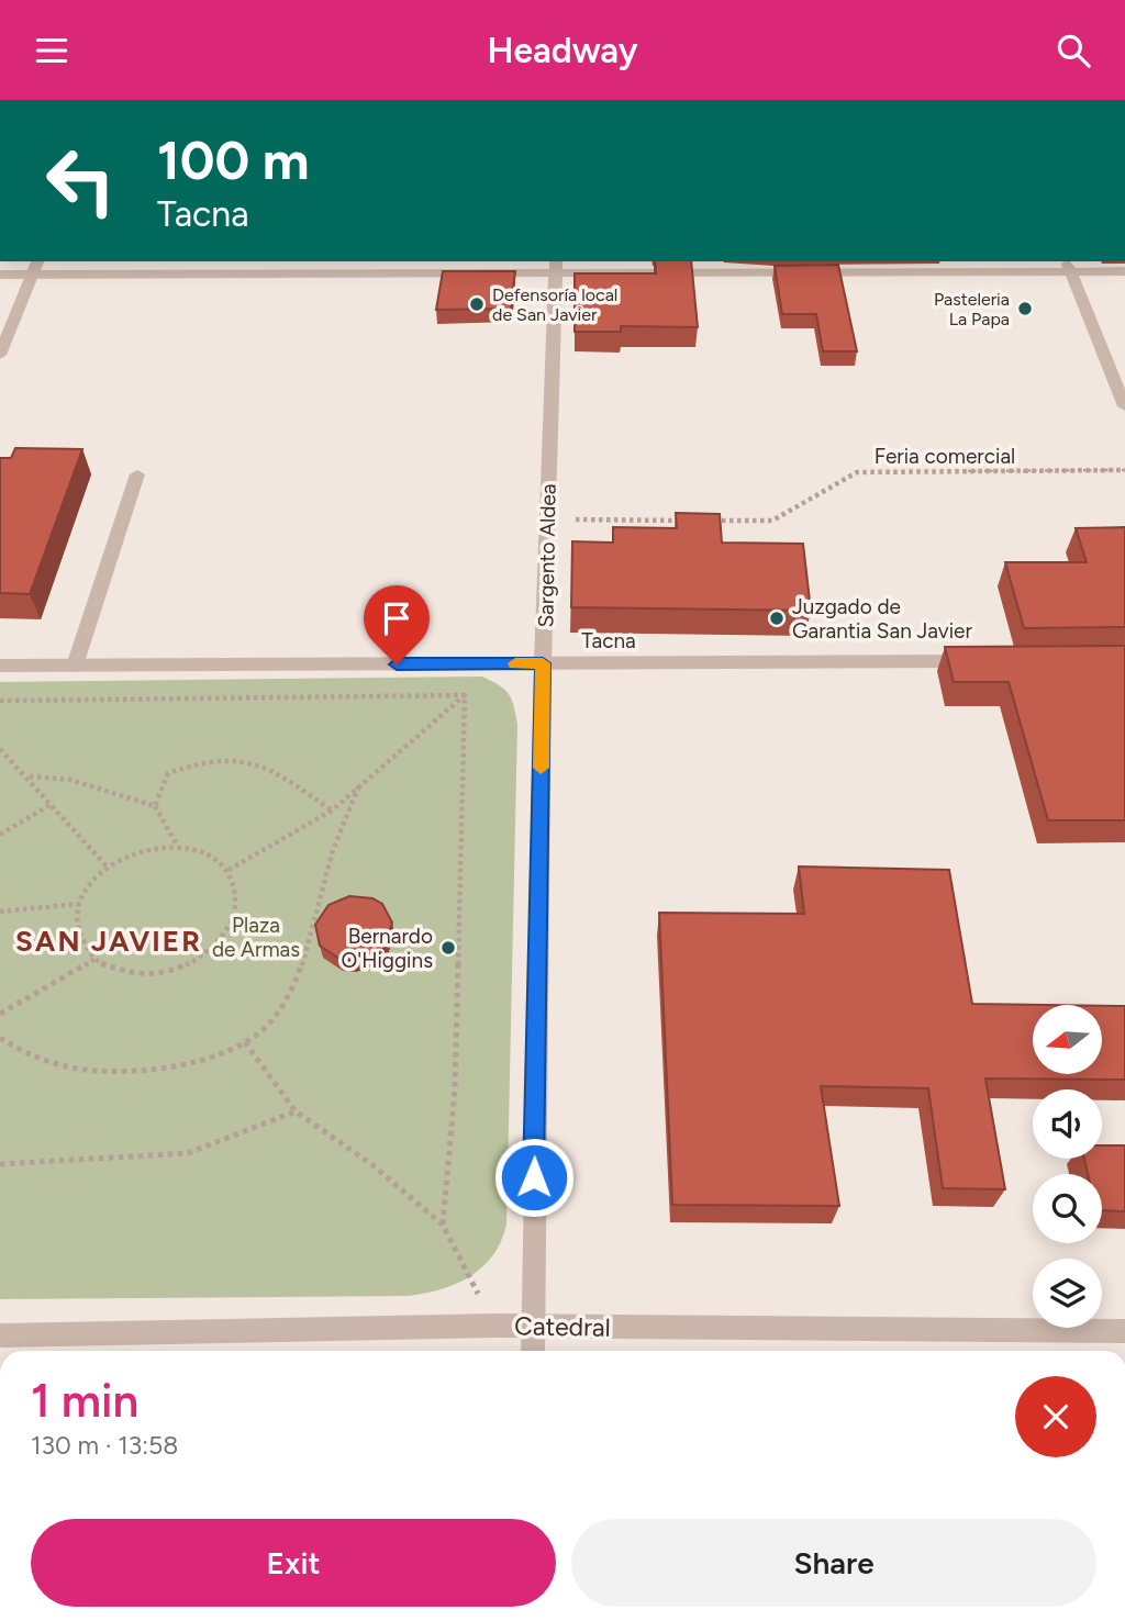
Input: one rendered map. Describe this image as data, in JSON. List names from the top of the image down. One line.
{"streets":{"street":["Sargento Aldea","Tacna","Catedral"],"path":["Feria comercial"]},"crossings":[["Sargento Aldea","Tacna"],["Sargento Aldea","Catedral"]],"districts":["SAN JAVIER"],"parks":["Plaza de Armas"],"places":["Defensoría local de San Javier","Pasteleria La Papa","Juzgado de Garantia San Javier","Bernardo O'Higgins"],"north":"left","page":{"header":"Headway","turn":["100 m","Tacna"],"heading":["1 min","130 m · 13:58"],"buttons":["Exit","Share"]}}
